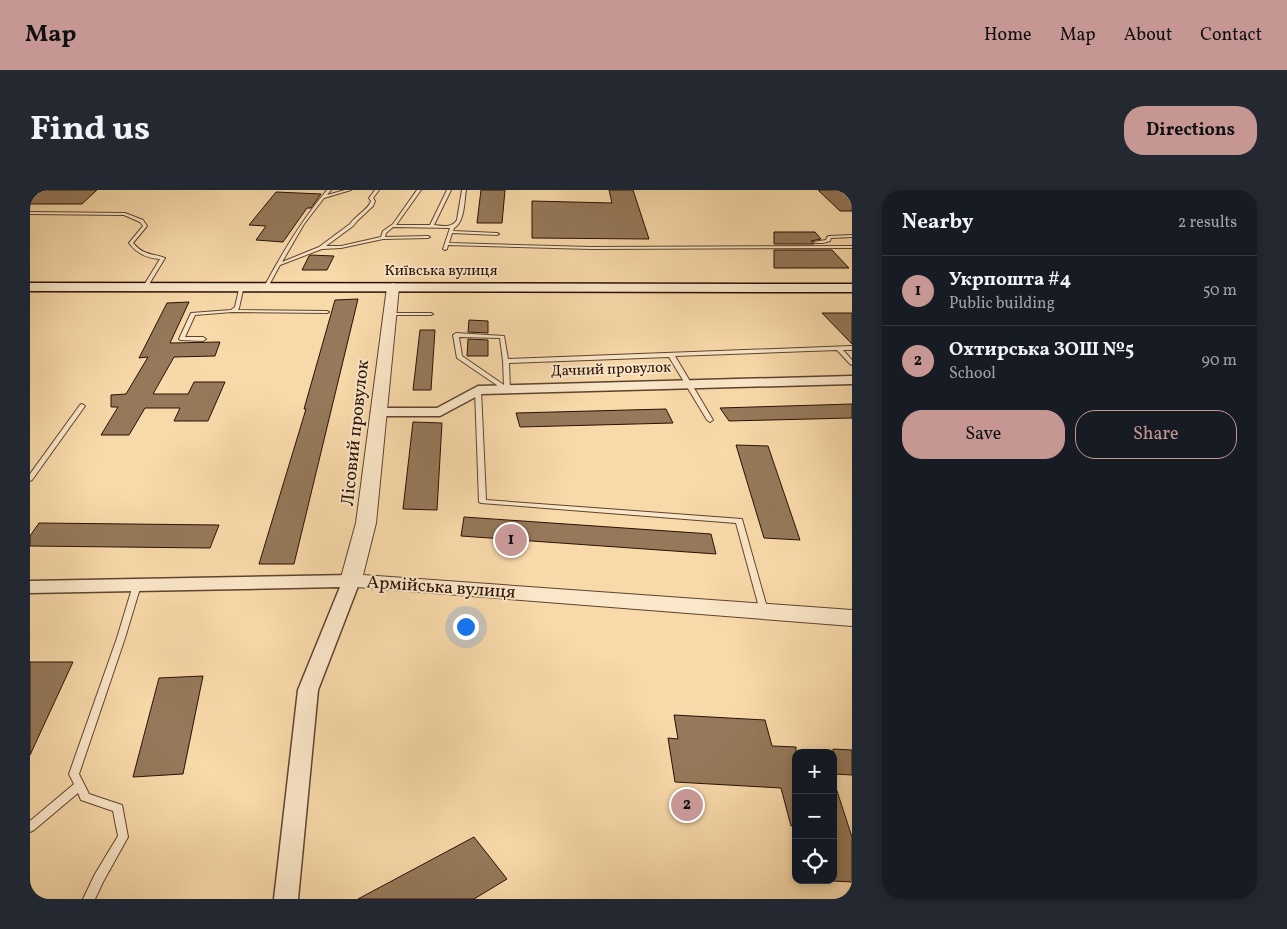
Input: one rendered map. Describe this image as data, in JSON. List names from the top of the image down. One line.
{"streets":{"main road":["Київська вулиця"],"street":["Дачний провулок","Лісовий провулок","Армійська вулиця"]},"crossings":[["Київська вулиця","Лісовий провулок"],["Лісовий провулок","Армійська вулиця"]],"page":{"header":"Map","nav":["Home","Map","About","Contact"],"title":"Find us","buttons":["Directions",["Save","Share"]],"heading":["Nearby","2 results"],"list":[{"mark":"1","name":"Укрпошта #4","note":"Public building","value":"50 m"},{"mark":"2","name":"Охтирська ЗОШ №5","note":"School","value":"90 m"}],"pins":["1","2"],"map_buttons":["+","−"]}}
